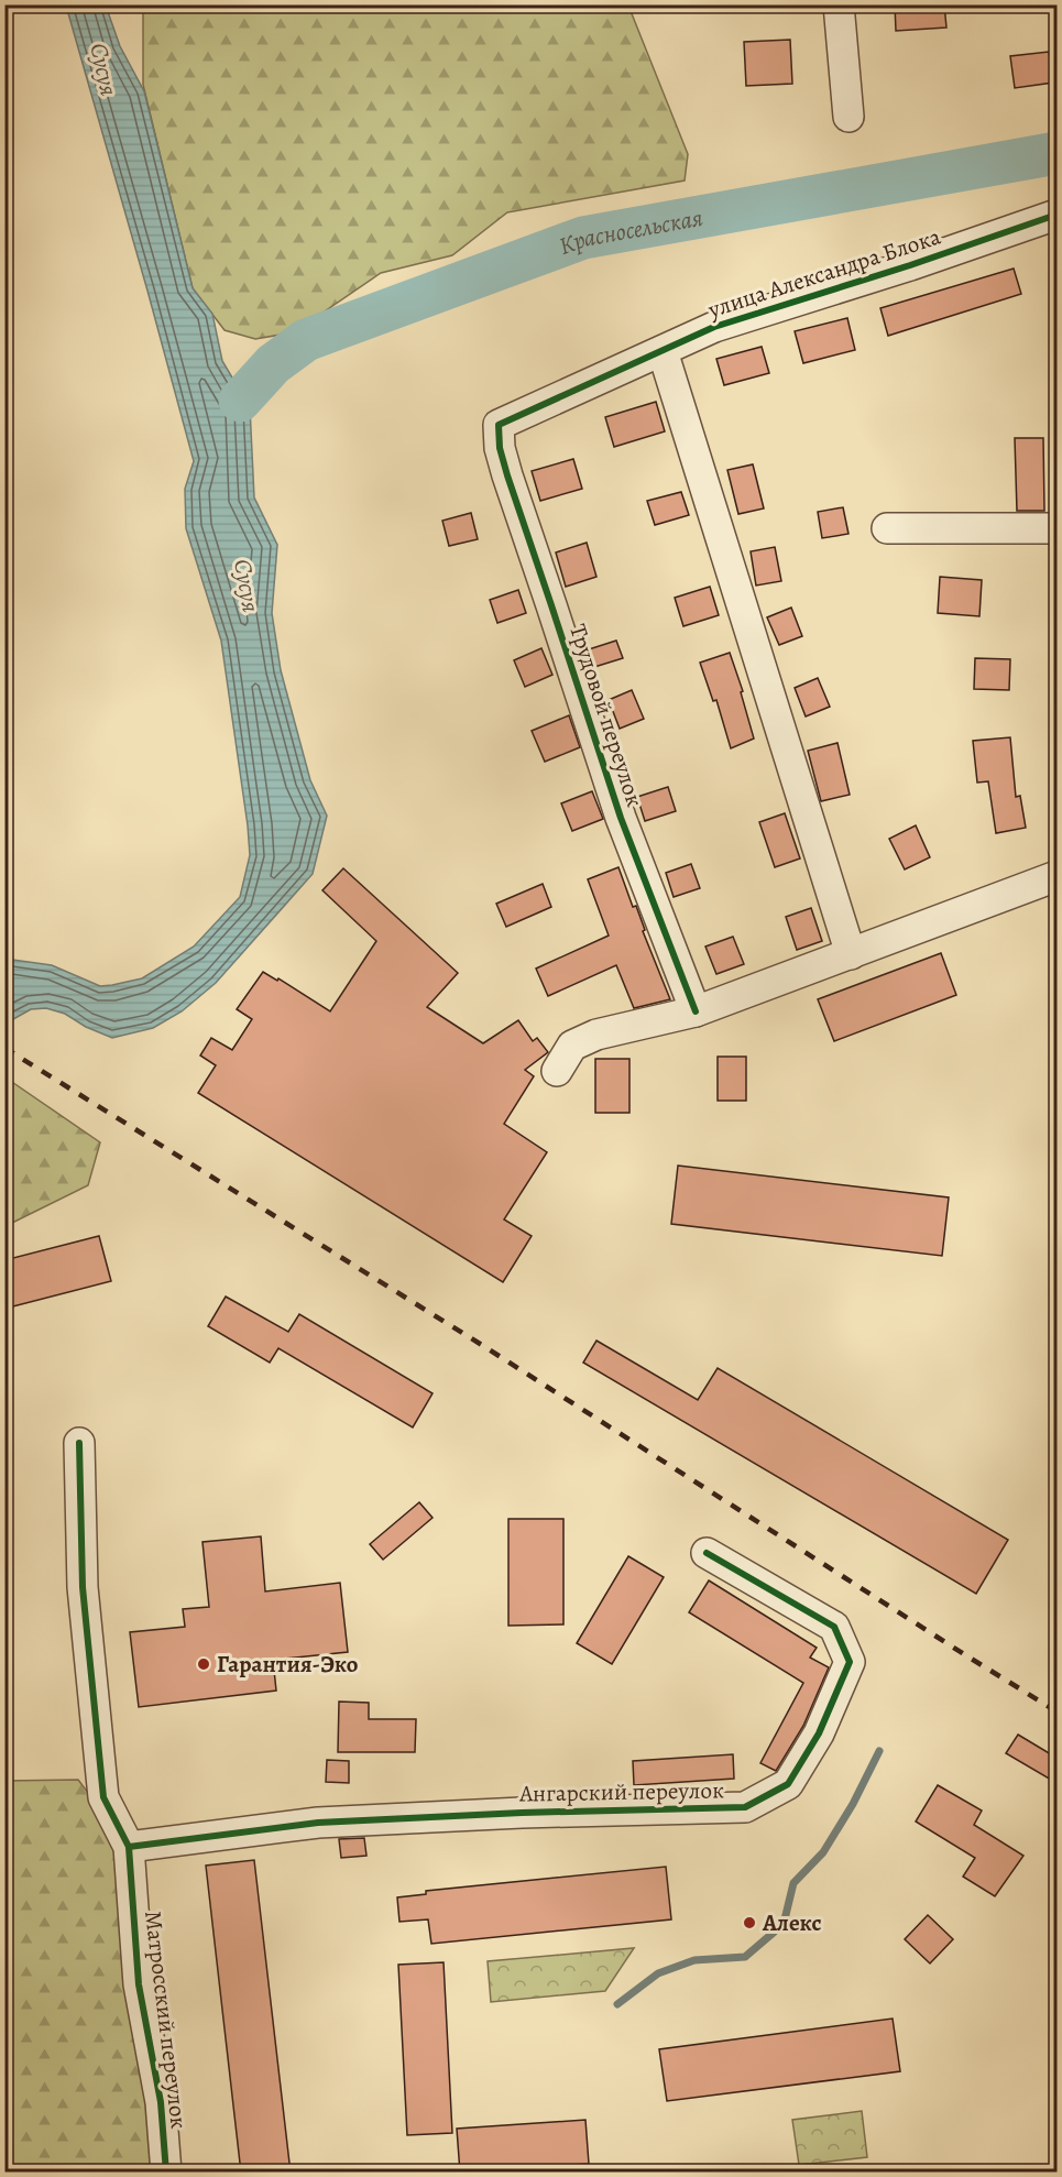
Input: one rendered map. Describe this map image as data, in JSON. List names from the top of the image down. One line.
{"streets":{"street":["улица Александра Блока","Трудовой переулок","Ангарский переулок","Матросский переулок"]},"crossings":[["улица Александра Блока","Трудовой переулок"],["Ангарский переулок","Матросский переулок"]],"water":["Сусуя","Красносельская"],"places":["Гарантия-Эко","Алекс"]}
